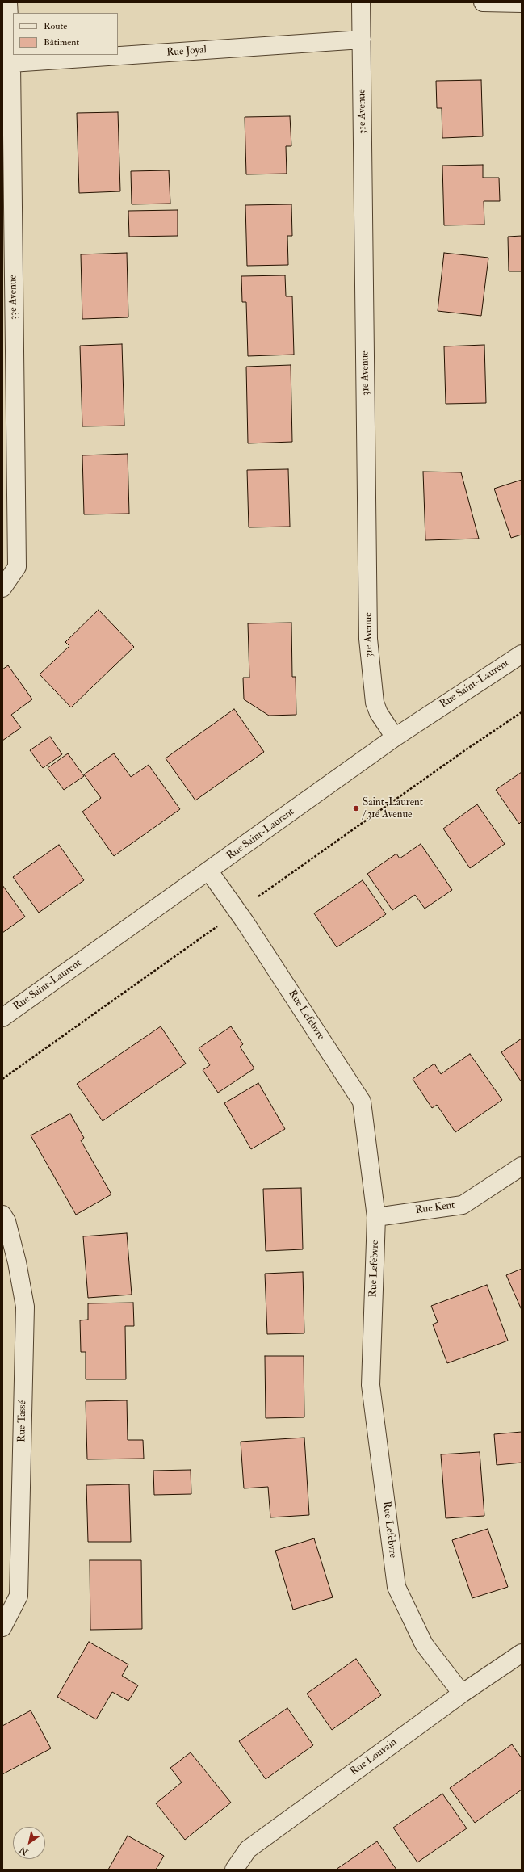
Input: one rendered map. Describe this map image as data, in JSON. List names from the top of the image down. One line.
{"streets":{"street":["Rue Joyal","31e Avenue","33e Avenue","Rue Saint-Laurent","Rue Lefebvre","Rue Kent","Rue Tassé","Rue Louvain"]},"crossings":[["Rue Joyal","31e Avenue"],["Rue Joyal","33e Avenue"],["31e Avenue","Rue Saint-Laurent"],["Rue Saint-Laurent","Rue Lefebvre"],["Rue Lefebvre","Rue Kent"],["Rue Lefebvre","Rue Louvain"]],"places":["Saint-Laurent / 31e Avenue"],"legend":["Route","Bâtiment"],"north":"bottom left"}
